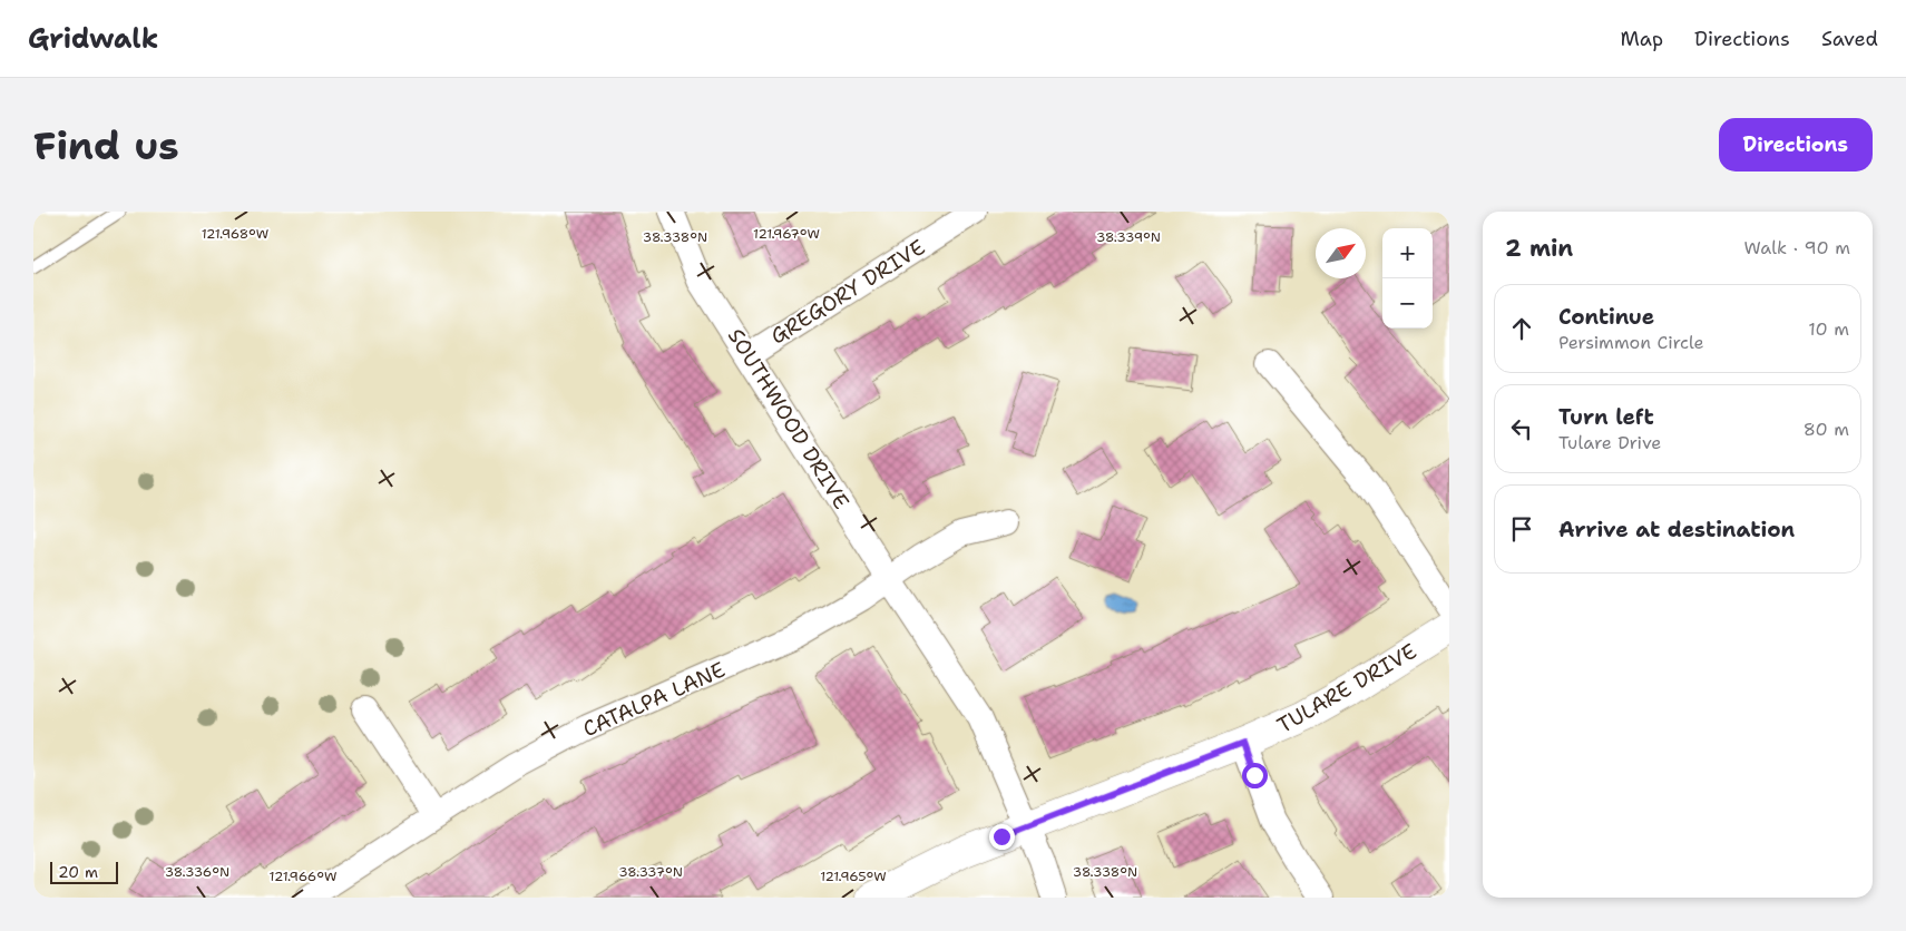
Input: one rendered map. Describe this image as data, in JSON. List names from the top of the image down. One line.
{"streets":{"street":["GREGORY DRIVE","SOUTHWOOD DRIVE","TULARE DRIVE","CATALPA LANE"]},"crossings":[["GREGORY DRIVE","SOUTHWOOD DRIVE"],["SOUTHWOOD DRIVE","TULARE DRIVE"],["SOUTHWOOD DRIVE","CATALPA LANE"]],"scale_bar":"20 m","north":"top right","page":{"header":"Gridwalk","nav":["Map","Directions","Saved"],"buttons":"Directions","title":"Find us","heading":["2 min","Walk · 90 m"],"map_buttons":["+","−"],"list":[["Continue","Persimmon Circle","10 m"],["Turn left","Tulare Drive","80 m"],"Arrive at destination"],"scale":"20 m"},"coordinates":["121.968°W","121.967°W","38.338°N","38.339°N","38.336°N","38.337°N","121.966°W","121.965°W"]}
